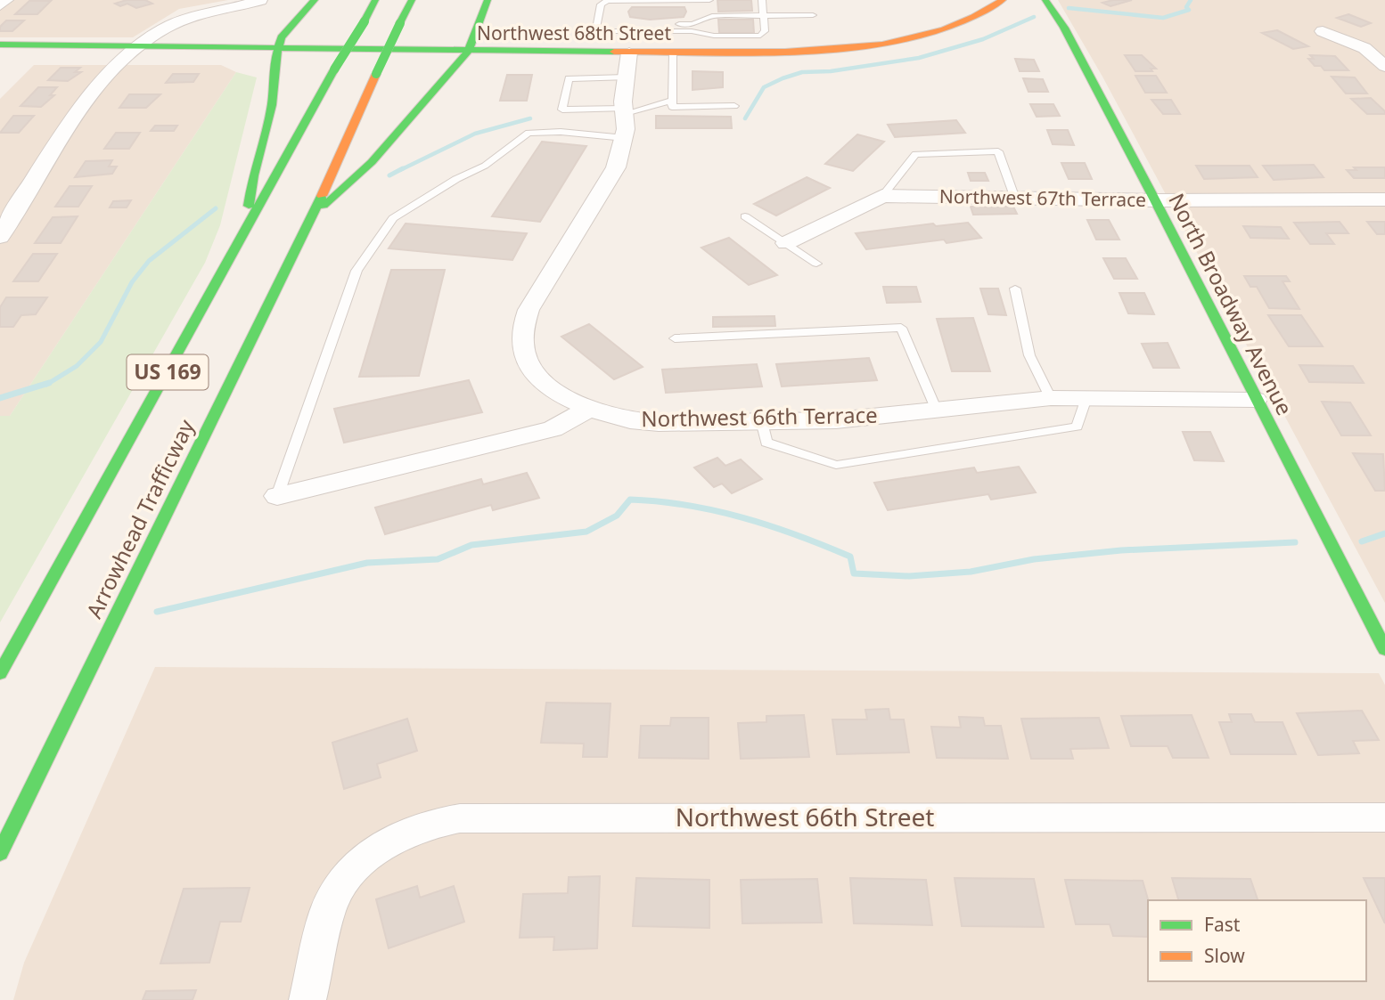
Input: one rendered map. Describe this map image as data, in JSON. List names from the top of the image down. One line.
{"streets":{"main road":["Northwest 68th Street","North Broadway Avenue","US 169","Arrowhead Trafficway"],"street":["Northwest 67th Terrace","Northwest 66th Terrace","Northwest 66th Street"]},"crossings":[["Northwest 68th Street","Northwest 66th Terrace"],["Northwest 67th Terrace","North Broadway Avenue"],["North Broadway Avenue","Northwest 66th Terrace"]],"legend":["Fast","Slow"]}
